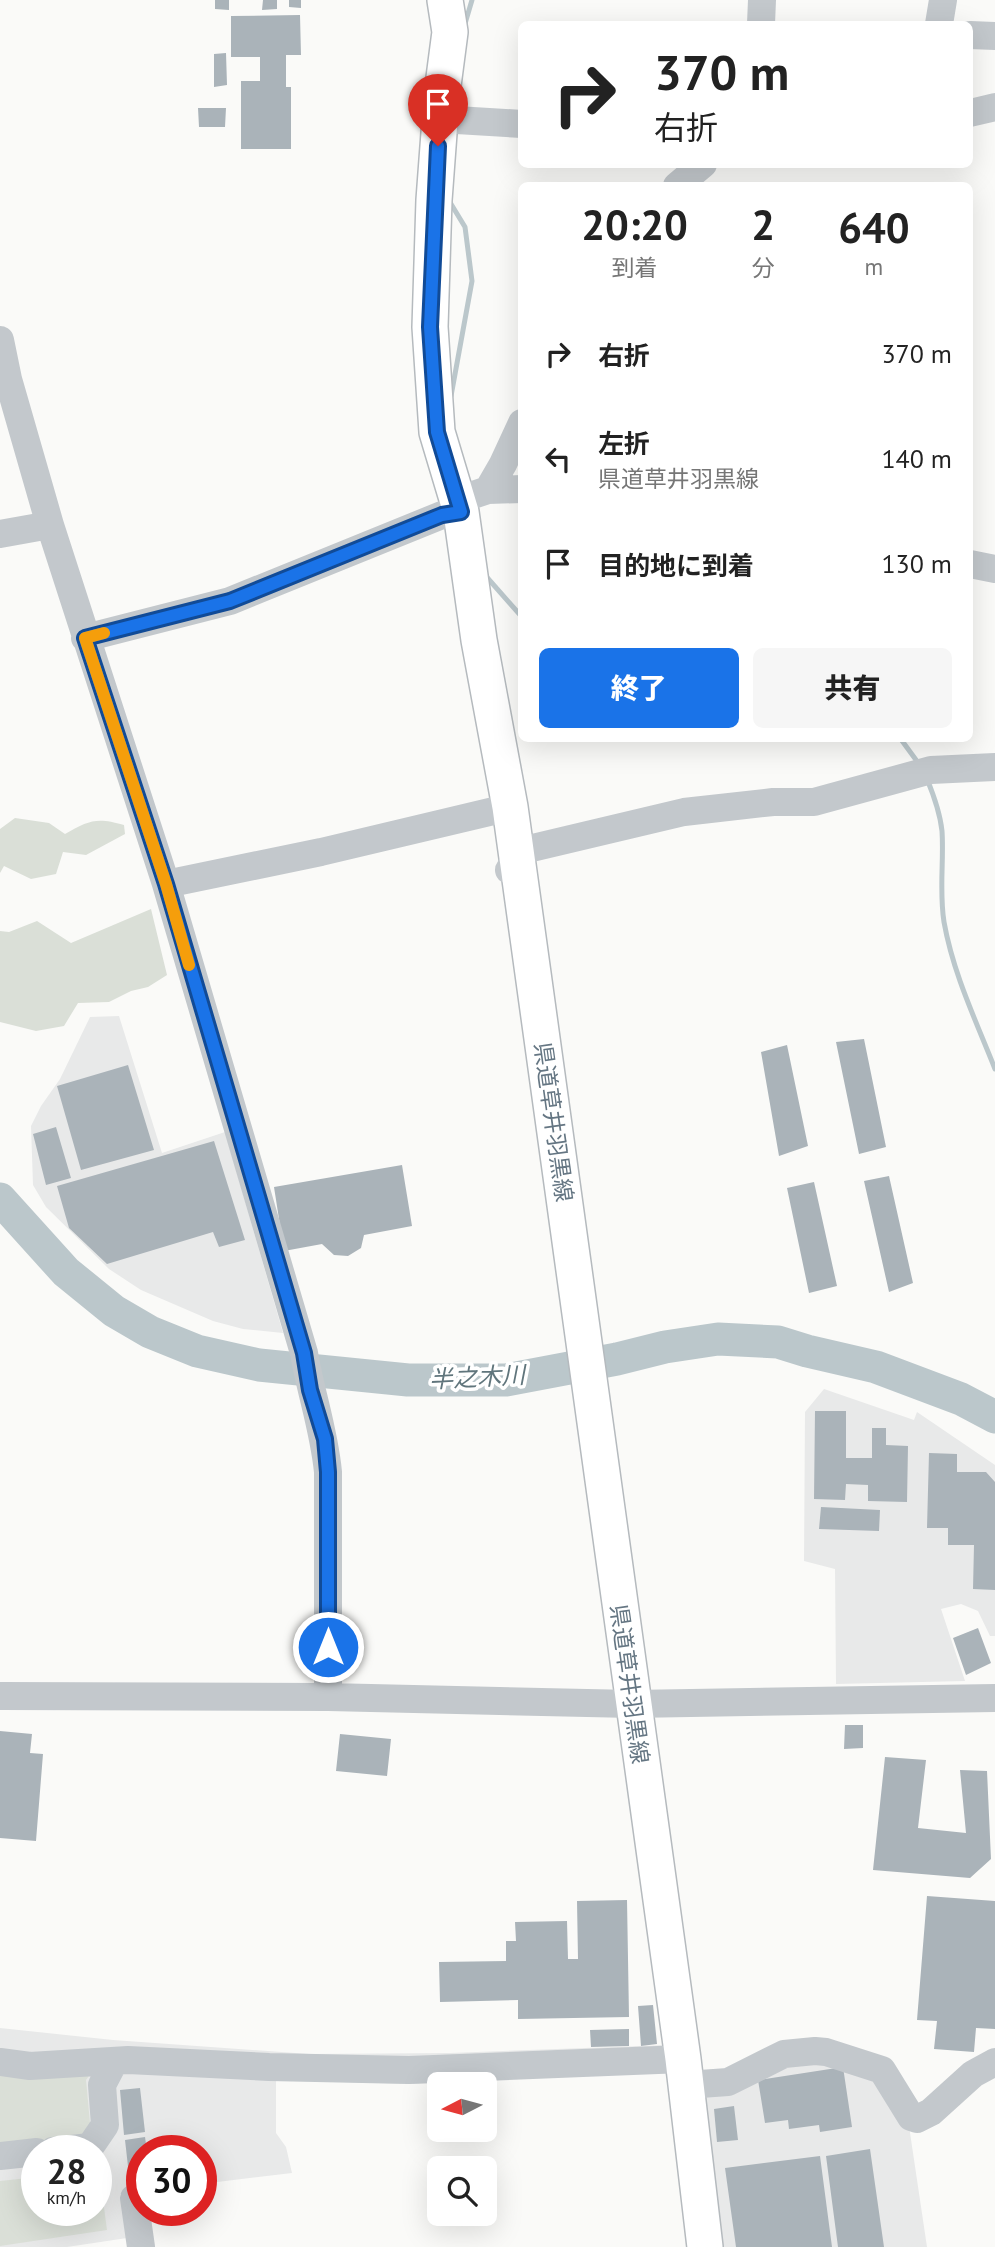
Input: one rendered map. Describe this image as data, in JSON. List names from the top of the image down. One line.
{"streets":{"main road":["県道草井羽黒線"]},"water":["半之木川"],"north":"left","page":{"turn":["370 m","右折"],"eta":["20:20","到着","2","分","640","m"],"list":[{"name":"右折","value":"370 m"},{"name":"左折","note":"県道草井羽黒線","value":"140 m"},{"name":"目的地に到着","value":"130 m"}],"buttons":["終了","共有"],"speed":"28 km/h","limit":"30"}}
